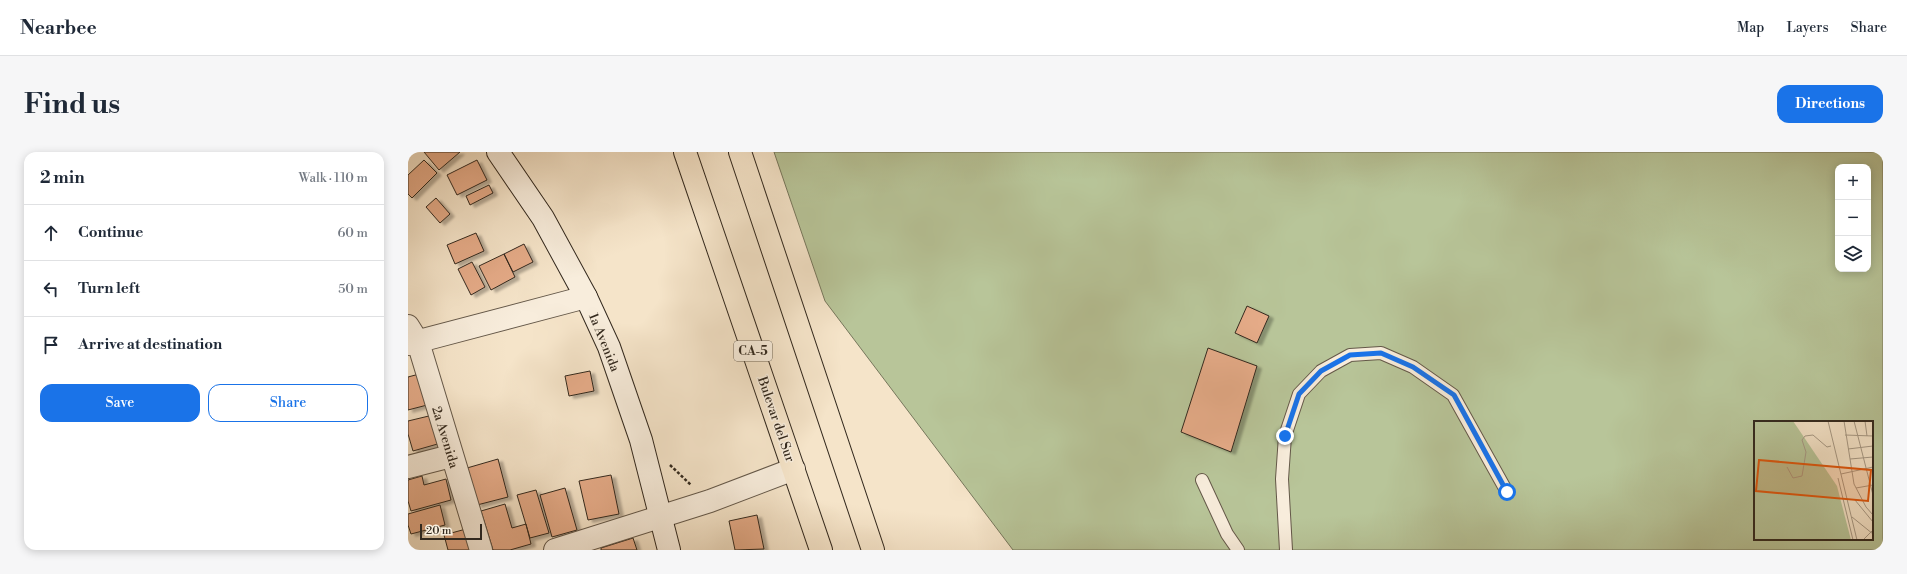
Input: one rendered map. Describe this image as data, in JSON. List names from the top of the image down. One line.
{"streets":{"highway":["CA-5","Bulevar del Sur"],"street":["1a Avenida","2a Avenida"]},"scale_bar":"20 m","page":{"header":"Nearbee","nav":["Map","Layers","Share"],"buttons":["Directions",["Save","Share"]],"title":"Find us","heading":["2 min","Walk · 110 m"],"map_buttons":["+","−"],"list":[["Continue","60 m"],["Turn left","50 m"],"Arrive at destination"],"scale":"20 m"}}
